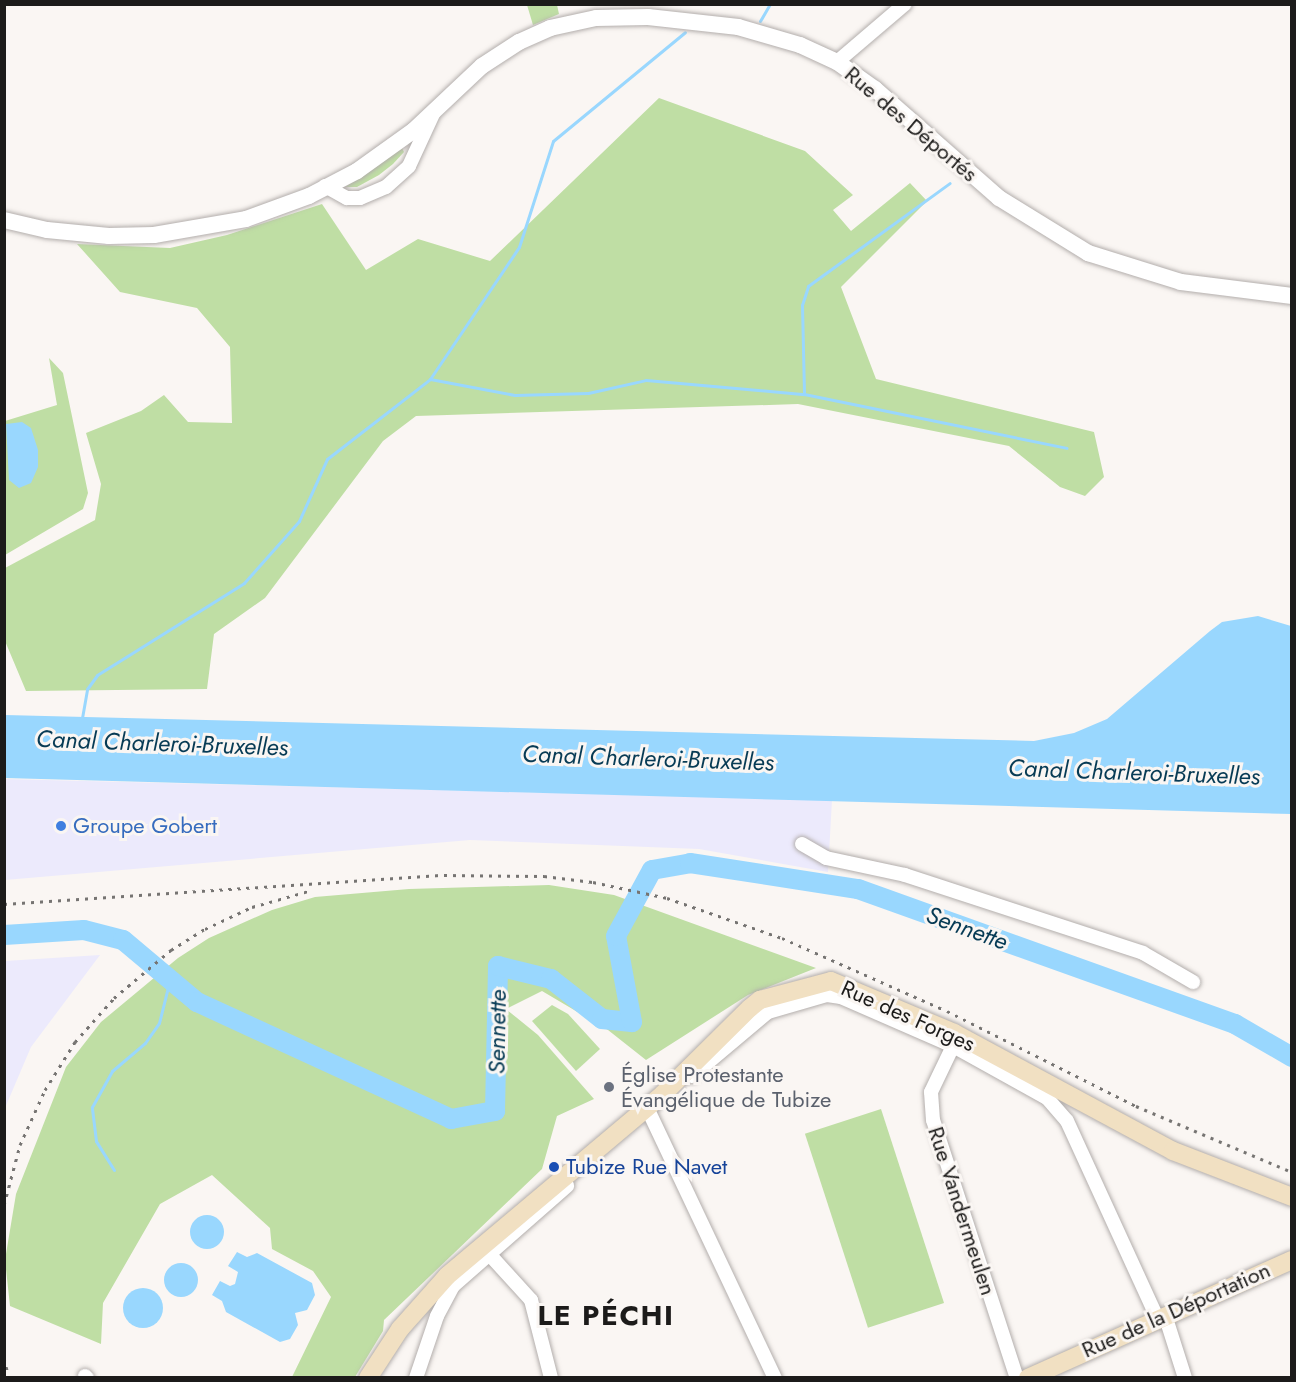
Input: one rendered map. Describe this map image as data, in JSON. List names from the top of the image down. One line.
{"streets":{"main road":["Rue des Forges","Rue de la Déportation"],"street":["Rue des Déportés","Rue Vandermeulen"]},"crossings":[["Rue des Forges","Rue Vandermeulen"],["Rue des Forges","Rue de la Déportation"]],"districts":["LE PÉCHI"],"water":["Canal Charleroi-Bruxelles","Sennette"],"places":["Groupe Gobert","Église Protestante Évangélique de Tubize","Tubize Rue Navet"]}
